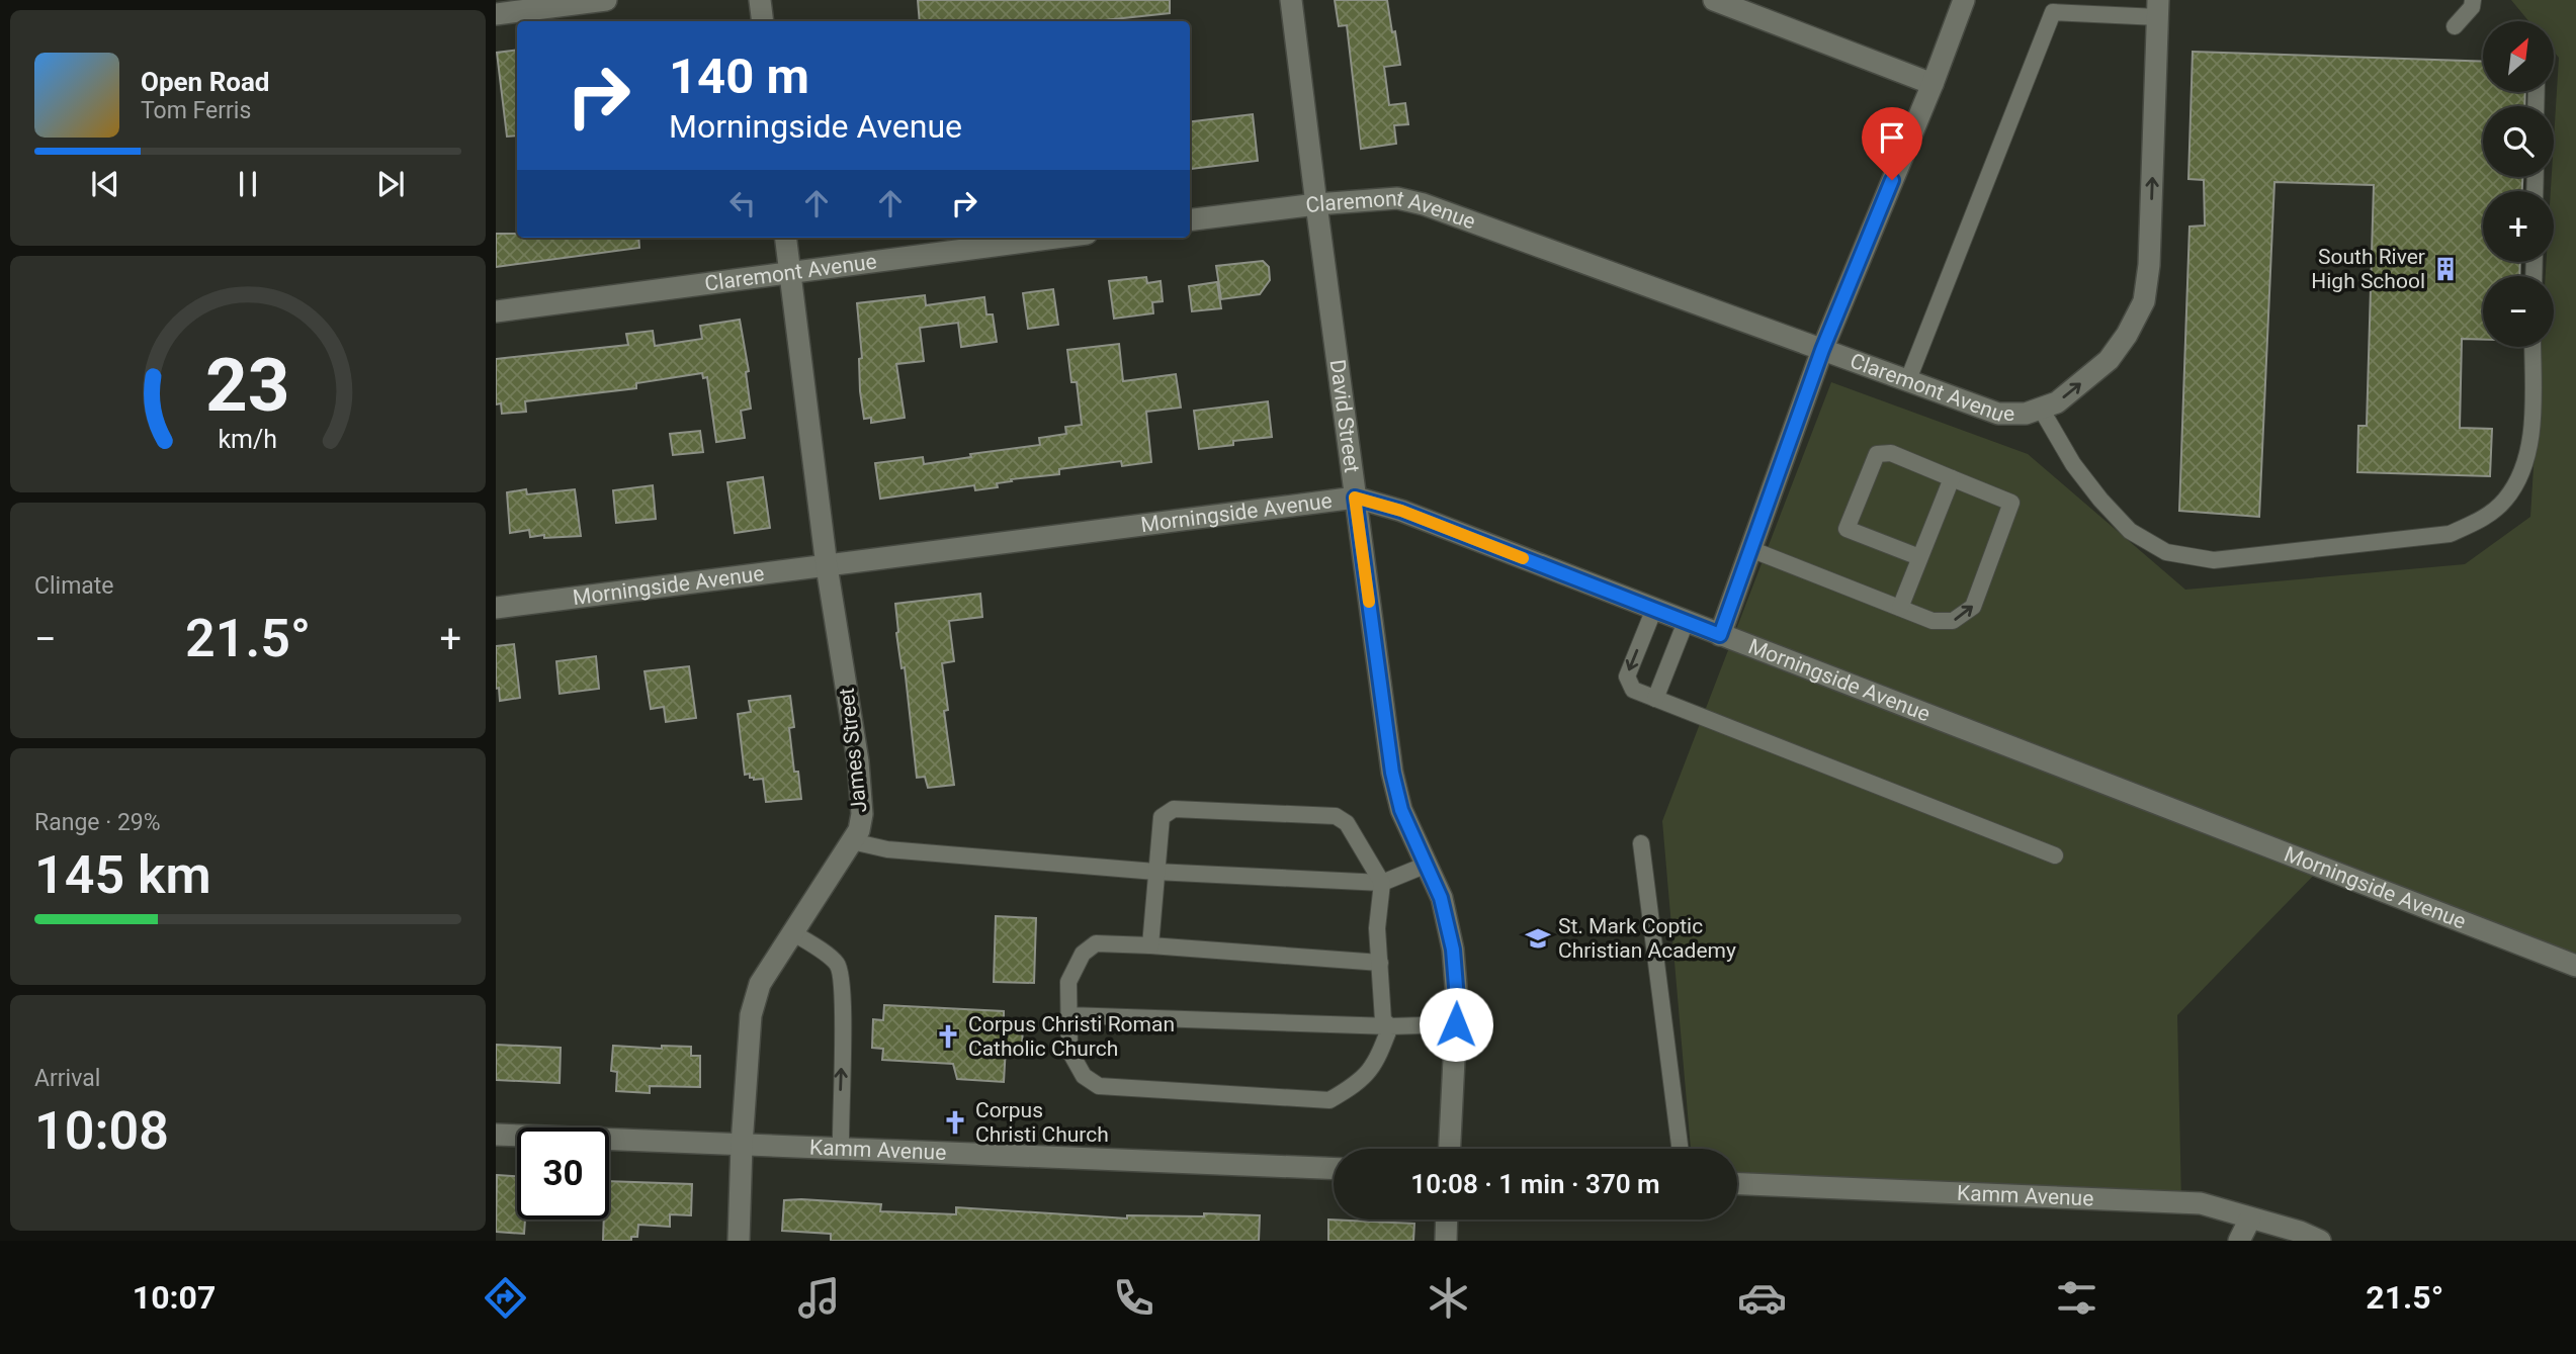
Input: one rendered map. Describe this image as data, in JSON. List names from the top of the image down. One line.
{"streets":{"street":["Claremont Avenue","David Street","Morningside Avenue","James Street","Kamm Avenue"]},"crossings":[["Claremont Avenue","David Street"],["Claremont Avenue","James Street"],["David Street","Morningside Avenue"],["Morningside Avenue","James Street"],["James Street","Kamm Avenue"]],"places":{"building":["South River High School"],"school or university":["St. Mark Coptic Christian Academy"],"church":["Corpus Christi Roman Catholic Church","Corpus Christi Church"]},"north":"top right","page":{"map_buttons":["+","−"],"turn":["140 m","Morningside Avenue"],"song":["Open Road","Tom Ferris"],"tile":["Climate",["Range · 29%","145 km"],["Arrival","10:08"]],"heat":["−","21.5°","+"],"limit":"30","trip":"10:08 · 1 min · 370 m","tabs":["10:07","21.5°"],"gauge":["23","km/h"]}}
